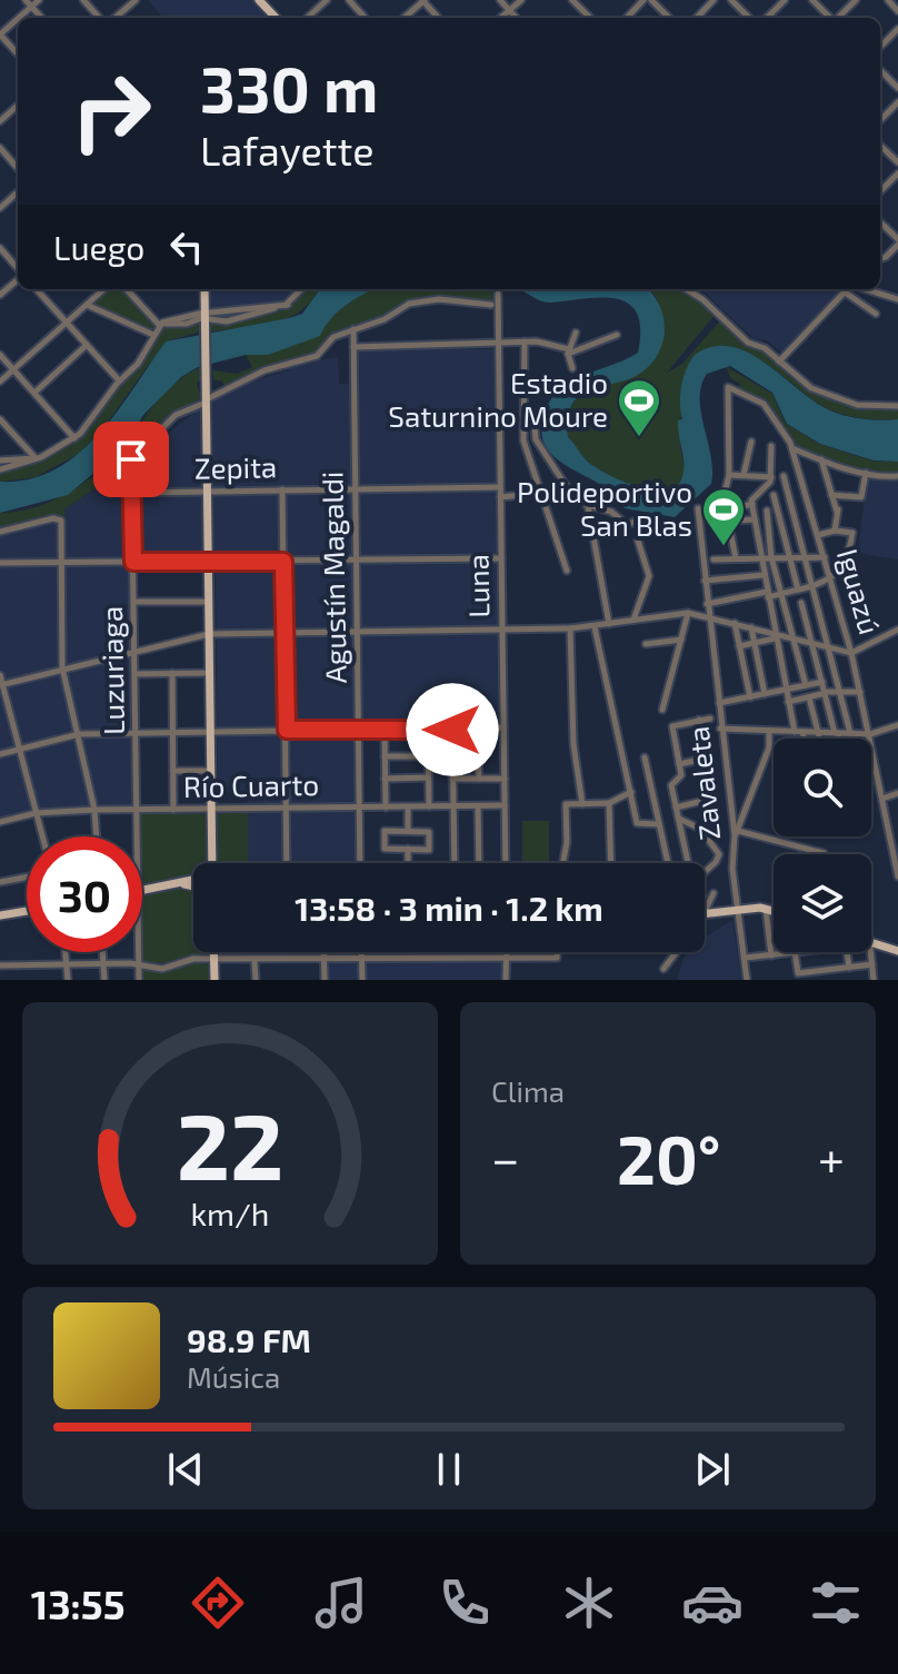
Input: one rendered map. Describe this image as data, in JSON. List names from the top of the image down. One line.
{"streets":{"street":["Zepita","Agustín Magaldi","Luna","Iguazú","Luzuriaga","Zavaleta","Río Cuarto"]},"crossings":[["Zepita","Agustín Magaldi"],["Zepita","Luna"],["Zepita","Luzuriaga"],["Agustín Magaldi","Luzuriaga"],["Agustín Magaldi","Río Cuarto"],["Luna","Río Cuarto"],["Luzuriaga","Río Cuarto"]],"places":{"sports":["Estadio Saturnino Moure","Polideportivo San Blas"]},"page":{"turn":["330 m","Lafayette"],"then":"Luego","limit":"30","trip":"13:58 · 3 min · 1.2 km","tile":"Clima","heat":["−","20°","+"],"song":["98.9 FM","Música"],"tabs":"13:55","gauge":["22","km/h"]}}
